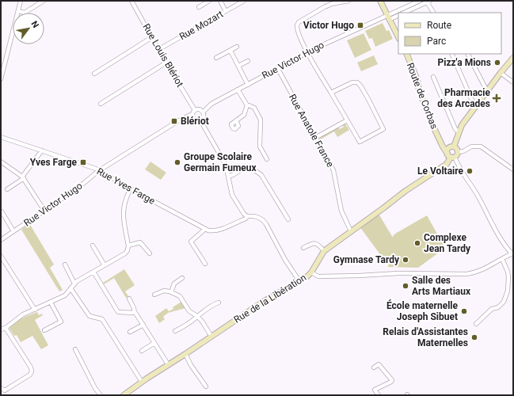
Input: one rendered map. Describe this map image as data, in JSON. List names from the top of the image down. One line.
{"streets":{"main road":["Route de Corbas","Rue de la Libération"],"street":["Rue Mozart","Rue Louis Blériot","Rue Victor Hugo","Rue Anatole France","Rue Yves Farge"]},"crossings":[["Rue Mozart","Rue Louis Blériot"],["Rue Louis Blériot","Rue Victor Hugo"],["Rue Victor Hugo","Rue Anatole France"],["Rue Victor Hugo","Rue Yves Farge"],["Route de Corbas","Rue de la Libération"],["Rue Anatole France","Rue de la Libération"]],"places":{"transit":["Victor Hugo","Blériot","Yves Farge"],"other":["Pizz'a Mions","Groupe Scolaire Germain Fumeux","Le Voltaire","Complexe Jean Tardy","Gymnase Tardy","Salle des Arts Martiaux","École maternelle Joseph Sibuet","Relais d'Assistantes Maternelles"],"health":["Pharmacie des Arcades"]},"legend":["Route","Parc"],"north":"top right"}
